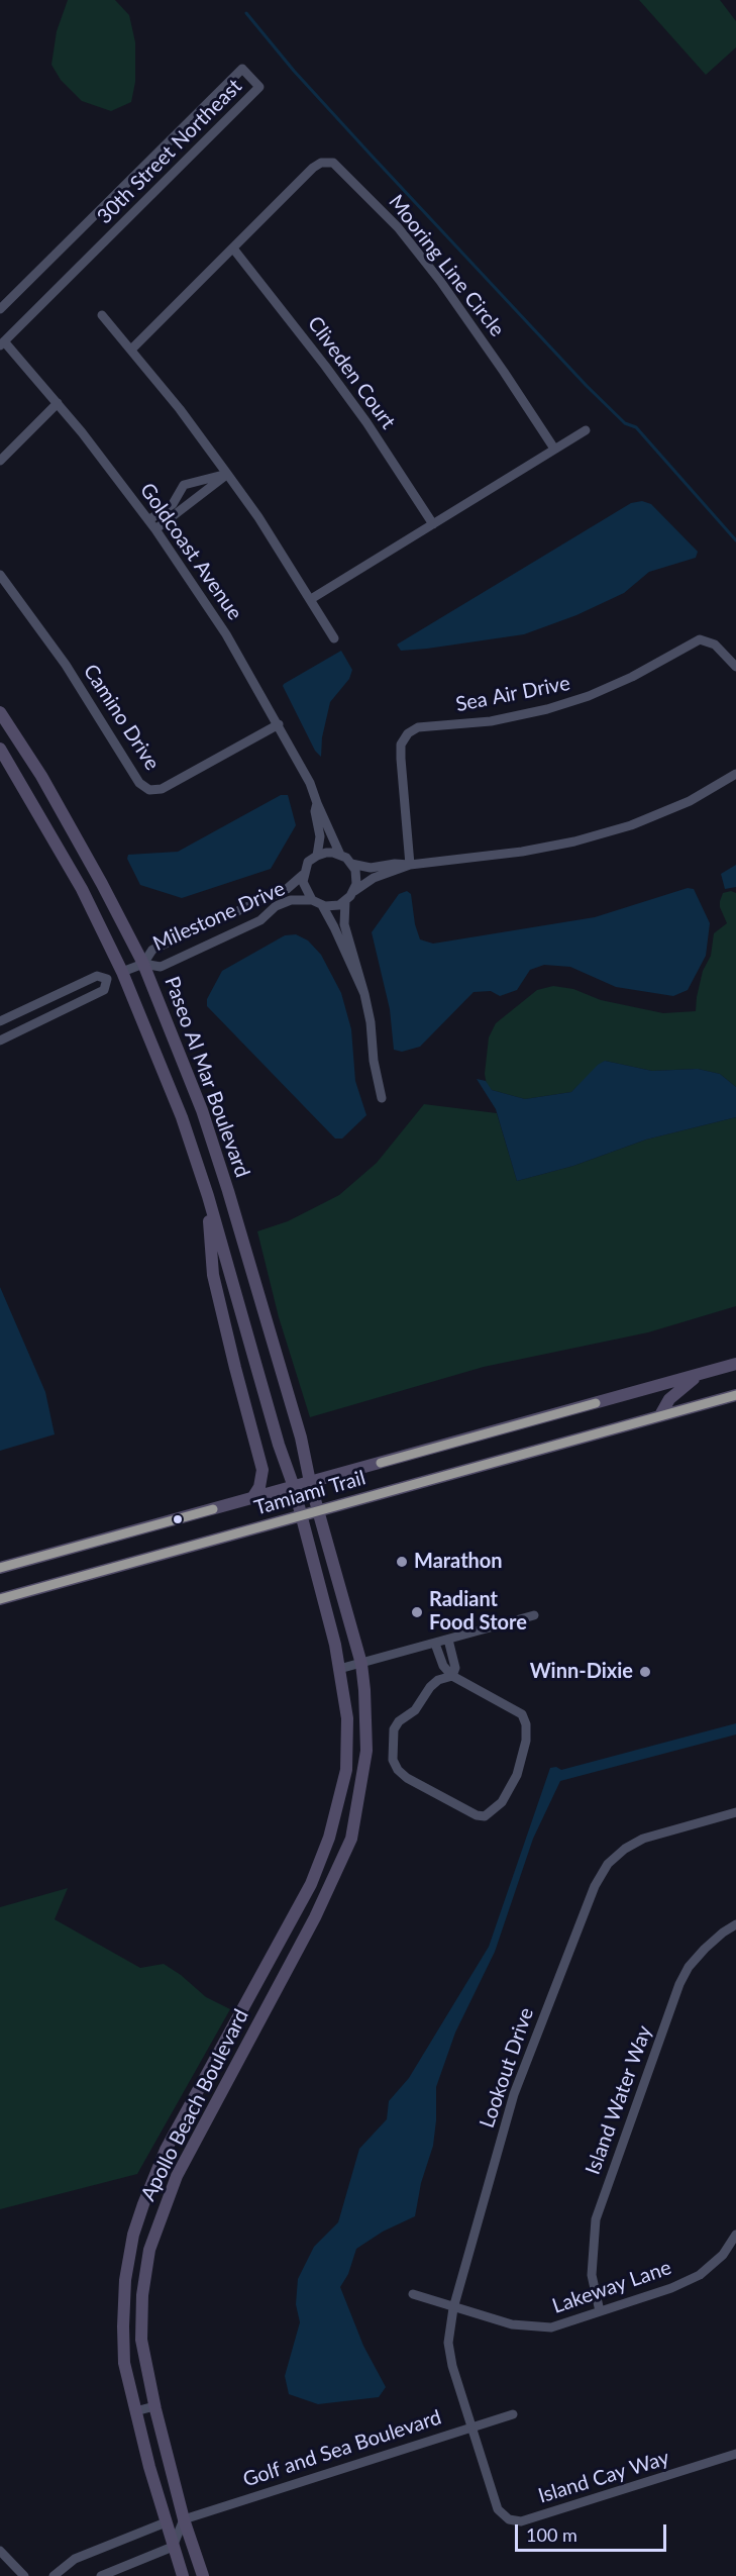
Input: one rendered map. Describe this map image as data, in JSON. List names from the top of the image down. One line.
{"streets":{"main road":["Paseo Al Mar Boulevard","Tamiami Trail","Apollo Beach Boulevard"],"street":["30th Street Northeast","Mooring Line Circle","Cliveden Court","Goldcoast Avenue","Sea Air Drive","Camino Drive","Milestone Drive","Lookout Drive","Island Water Way","Lakeway Lane","Golf and Sea Boulevard","Island Cay Way"]},"crossings":[["30th Street Northeast","Goldcoast Avenue"],["Mooring Line Circle","Cliveden Court"],["Goldcoast Avenue","Camino Drive"],["Goldcoast Avenue","Milestone Drive"],["Milestone Drive","Paseo Al Mar Boulevard"],["Paseo Al Mar Boulevard","Tamiami Trail"],["Paseo Al Mar Boulevard","Apollo Beach Boulevard"],["Tamiami Trail","Apollo Beach Boulevard"],["Lookout Drive","Lakeway Lane"],["Lookout Drive","Golf and Sea Boulevard"],["Lookout Drive","Island Cay Way"],["Island Water Way","Lakeway Lane"],["Apollo Beach Boulevard","Golf and Sea Boulevard"],["Golf and Sea Boulevard","Island Cay Way"]],"places":["Marathon","Radiant Food Store","Winn-Dixie"],"scale_bar":"100 m"}
